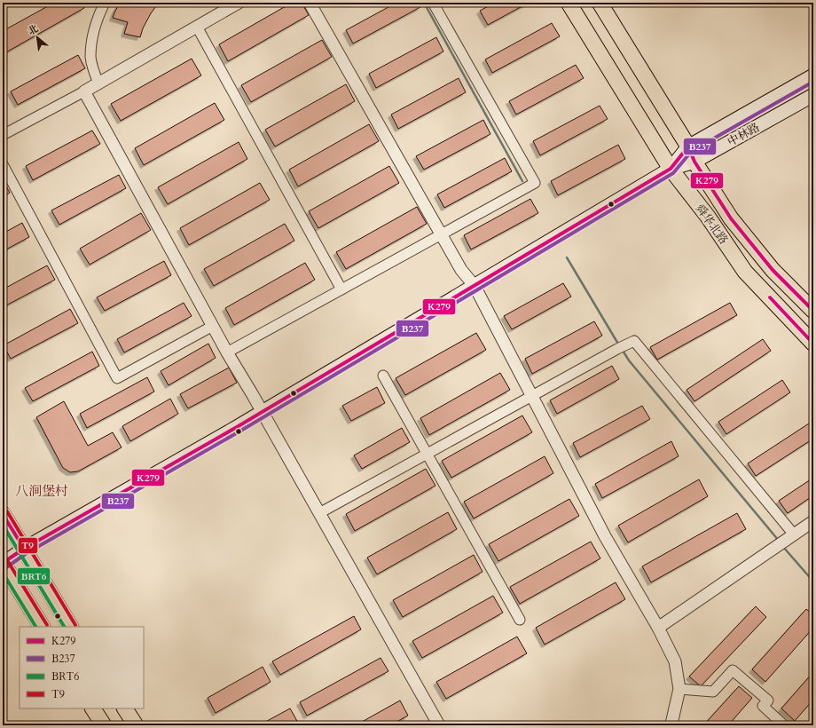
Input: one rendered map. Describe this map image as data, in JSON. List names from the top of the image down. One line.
{"streets":{"main road":["中林路","舜华北路"]},"crossings":[["中林路","舜华北路"]],"districts":["八涧堡村"],"lines":["transit line B237","transit line K279","transit line T9","transit line BRT6"],"legend":["K279","B237","BRT6","T9"],"north":"top left"}
